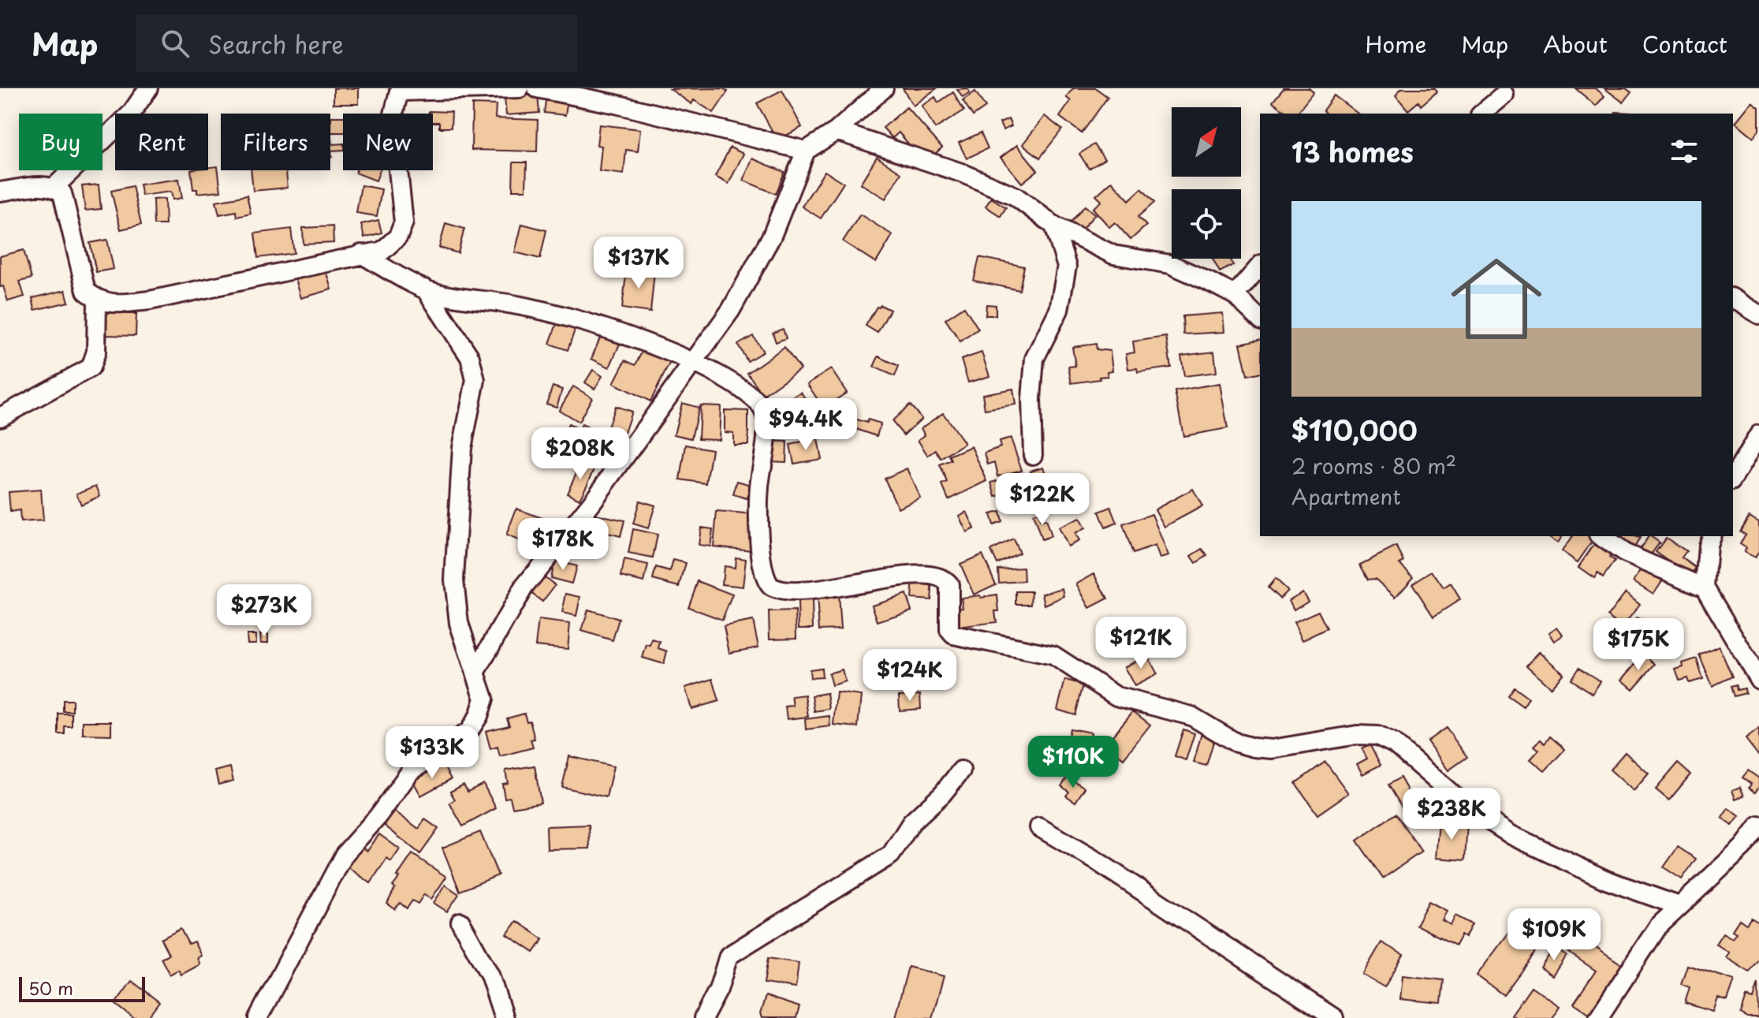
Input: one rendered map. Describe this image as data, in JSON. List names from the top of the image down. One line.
{"scale_bar":"50 m","north":"top right","page":{"header":"Map","search":"Search here","nav":["Home","Map","About","Contact"],"chip":["Buy","Rent","Filters","New"],"heading":"13 homes","list":[{"name":"$110,000","note":"2 rooms · 80 m² · Apartment"}],"price":["$137K","$94.4K","$208K","$122K","$178K","$273K","$121K","$175K","$124K","$133K","$110K","$238K","$109K"],"scale":"50 m"}}
